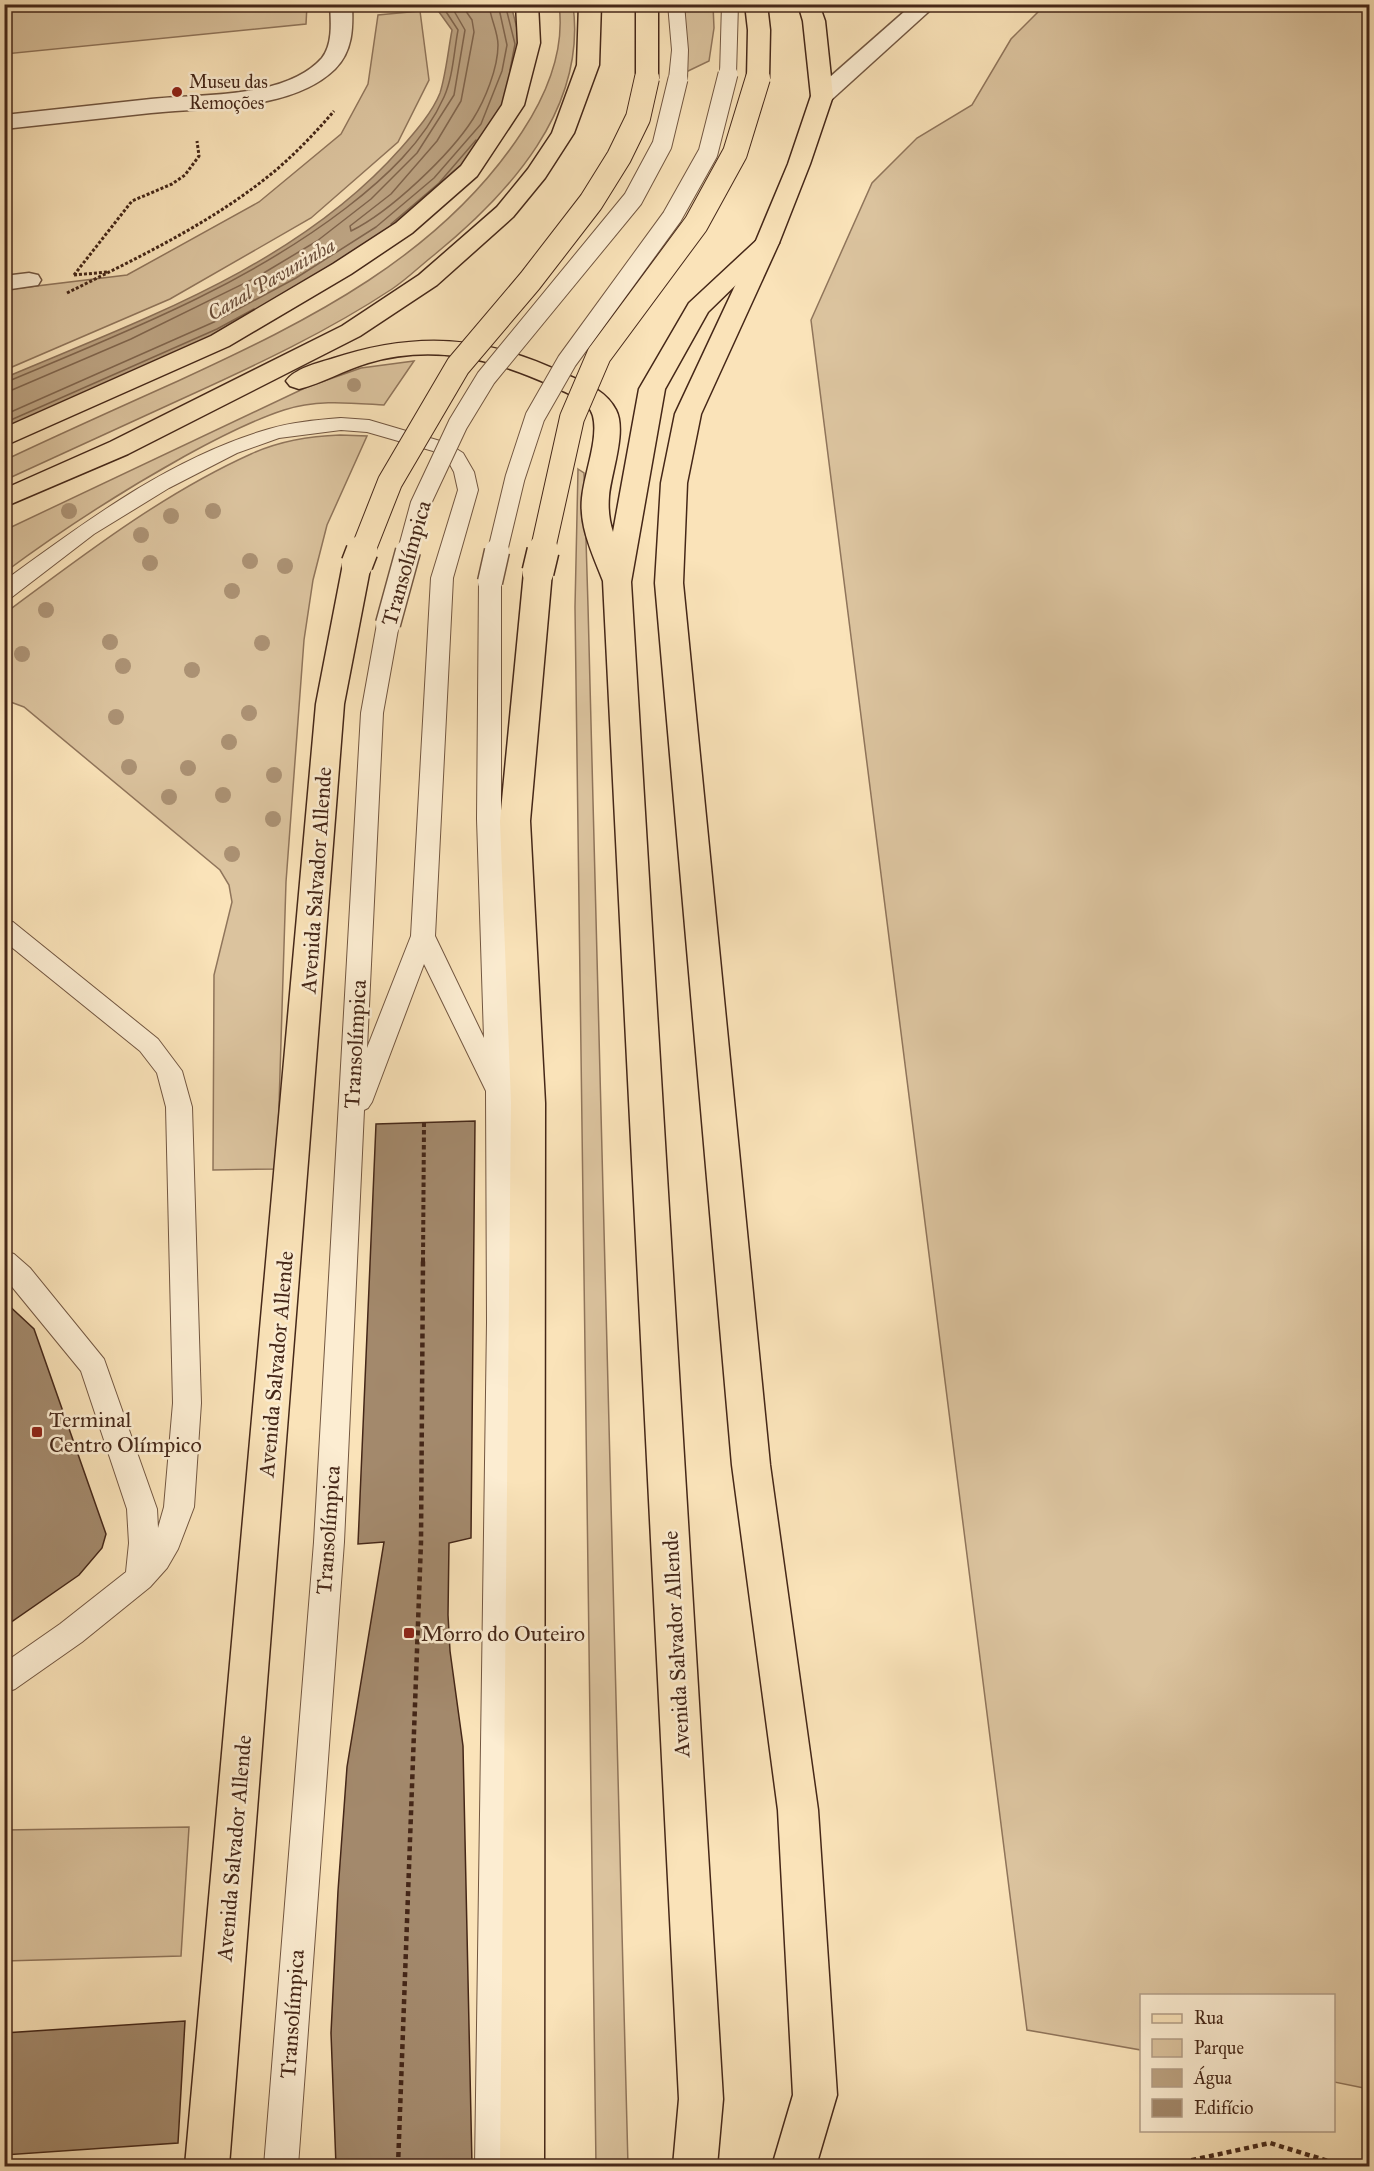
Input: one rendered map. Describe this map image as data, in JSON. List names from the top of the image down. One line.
{"streets":{"main road":["Avenida Salvador Allende"],"lane":["Transolímpica"]},"water":["Canal Pavuninha"],"places":{"other":["Museu das Remoções"],"transit":["Terminal Centro Olímpico","Morro do Outeiro"]},"legend":["Rua","Parque","Água","Edifício"]}
